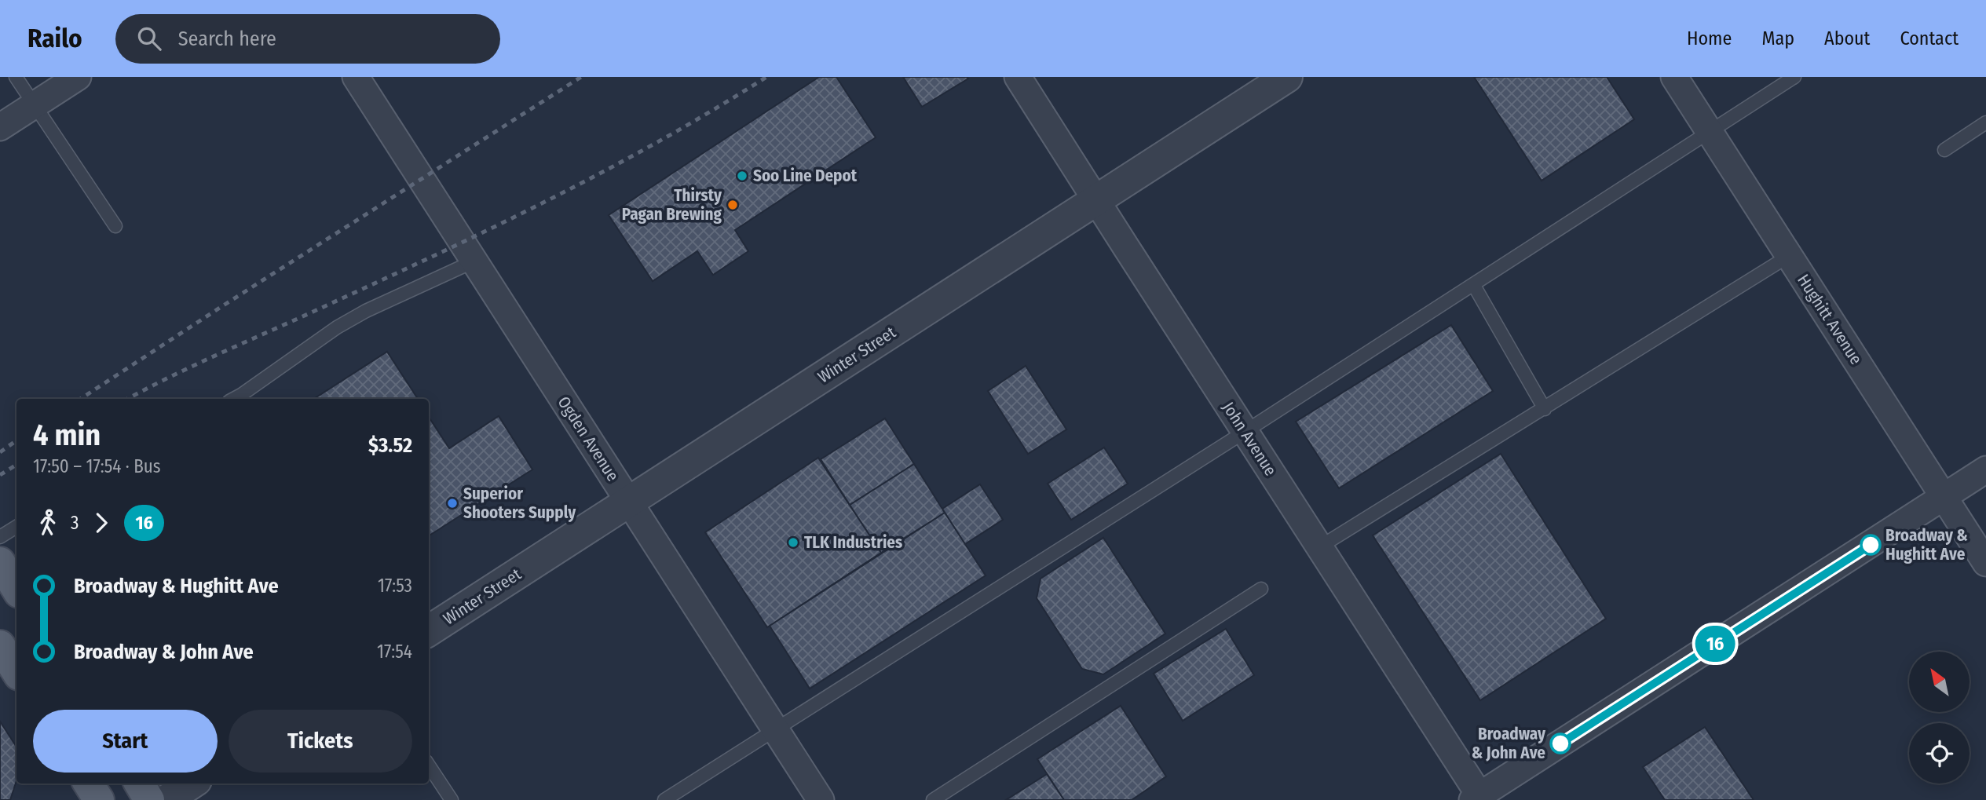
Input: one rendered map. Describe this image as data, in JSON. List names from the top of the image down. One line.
{"streets":{"street":["Hughitt Avenue","Winter Street","Ogden Avenue","John Avenue"]},"crossings":[["Winter Street","Ogden Avenue"],["Winter Street","John Avenue"]],"places":["Soo Line Depot","Thirsty Pagan Brewing","Superior Shooters Supply","TLK Industries","Broadway & Hughitt Ave","Broadway & John Ave"],"lines":["bus line 16"],"north":"top left","page":{"header":"Railo","search":"Search here","nav":["Home","Map","About","Contact"],"on_map":"16","heading":["4 min","17:50 – 17:54 · Bus","$3.52"],"legs":["3","16"],"list":[{"name":"Broadway & Hughitt Ave","value":"17:53"},{"name":"Broadway & John Ave","value":"17:54"}],"buttons":["Start","Tickets"]}}
